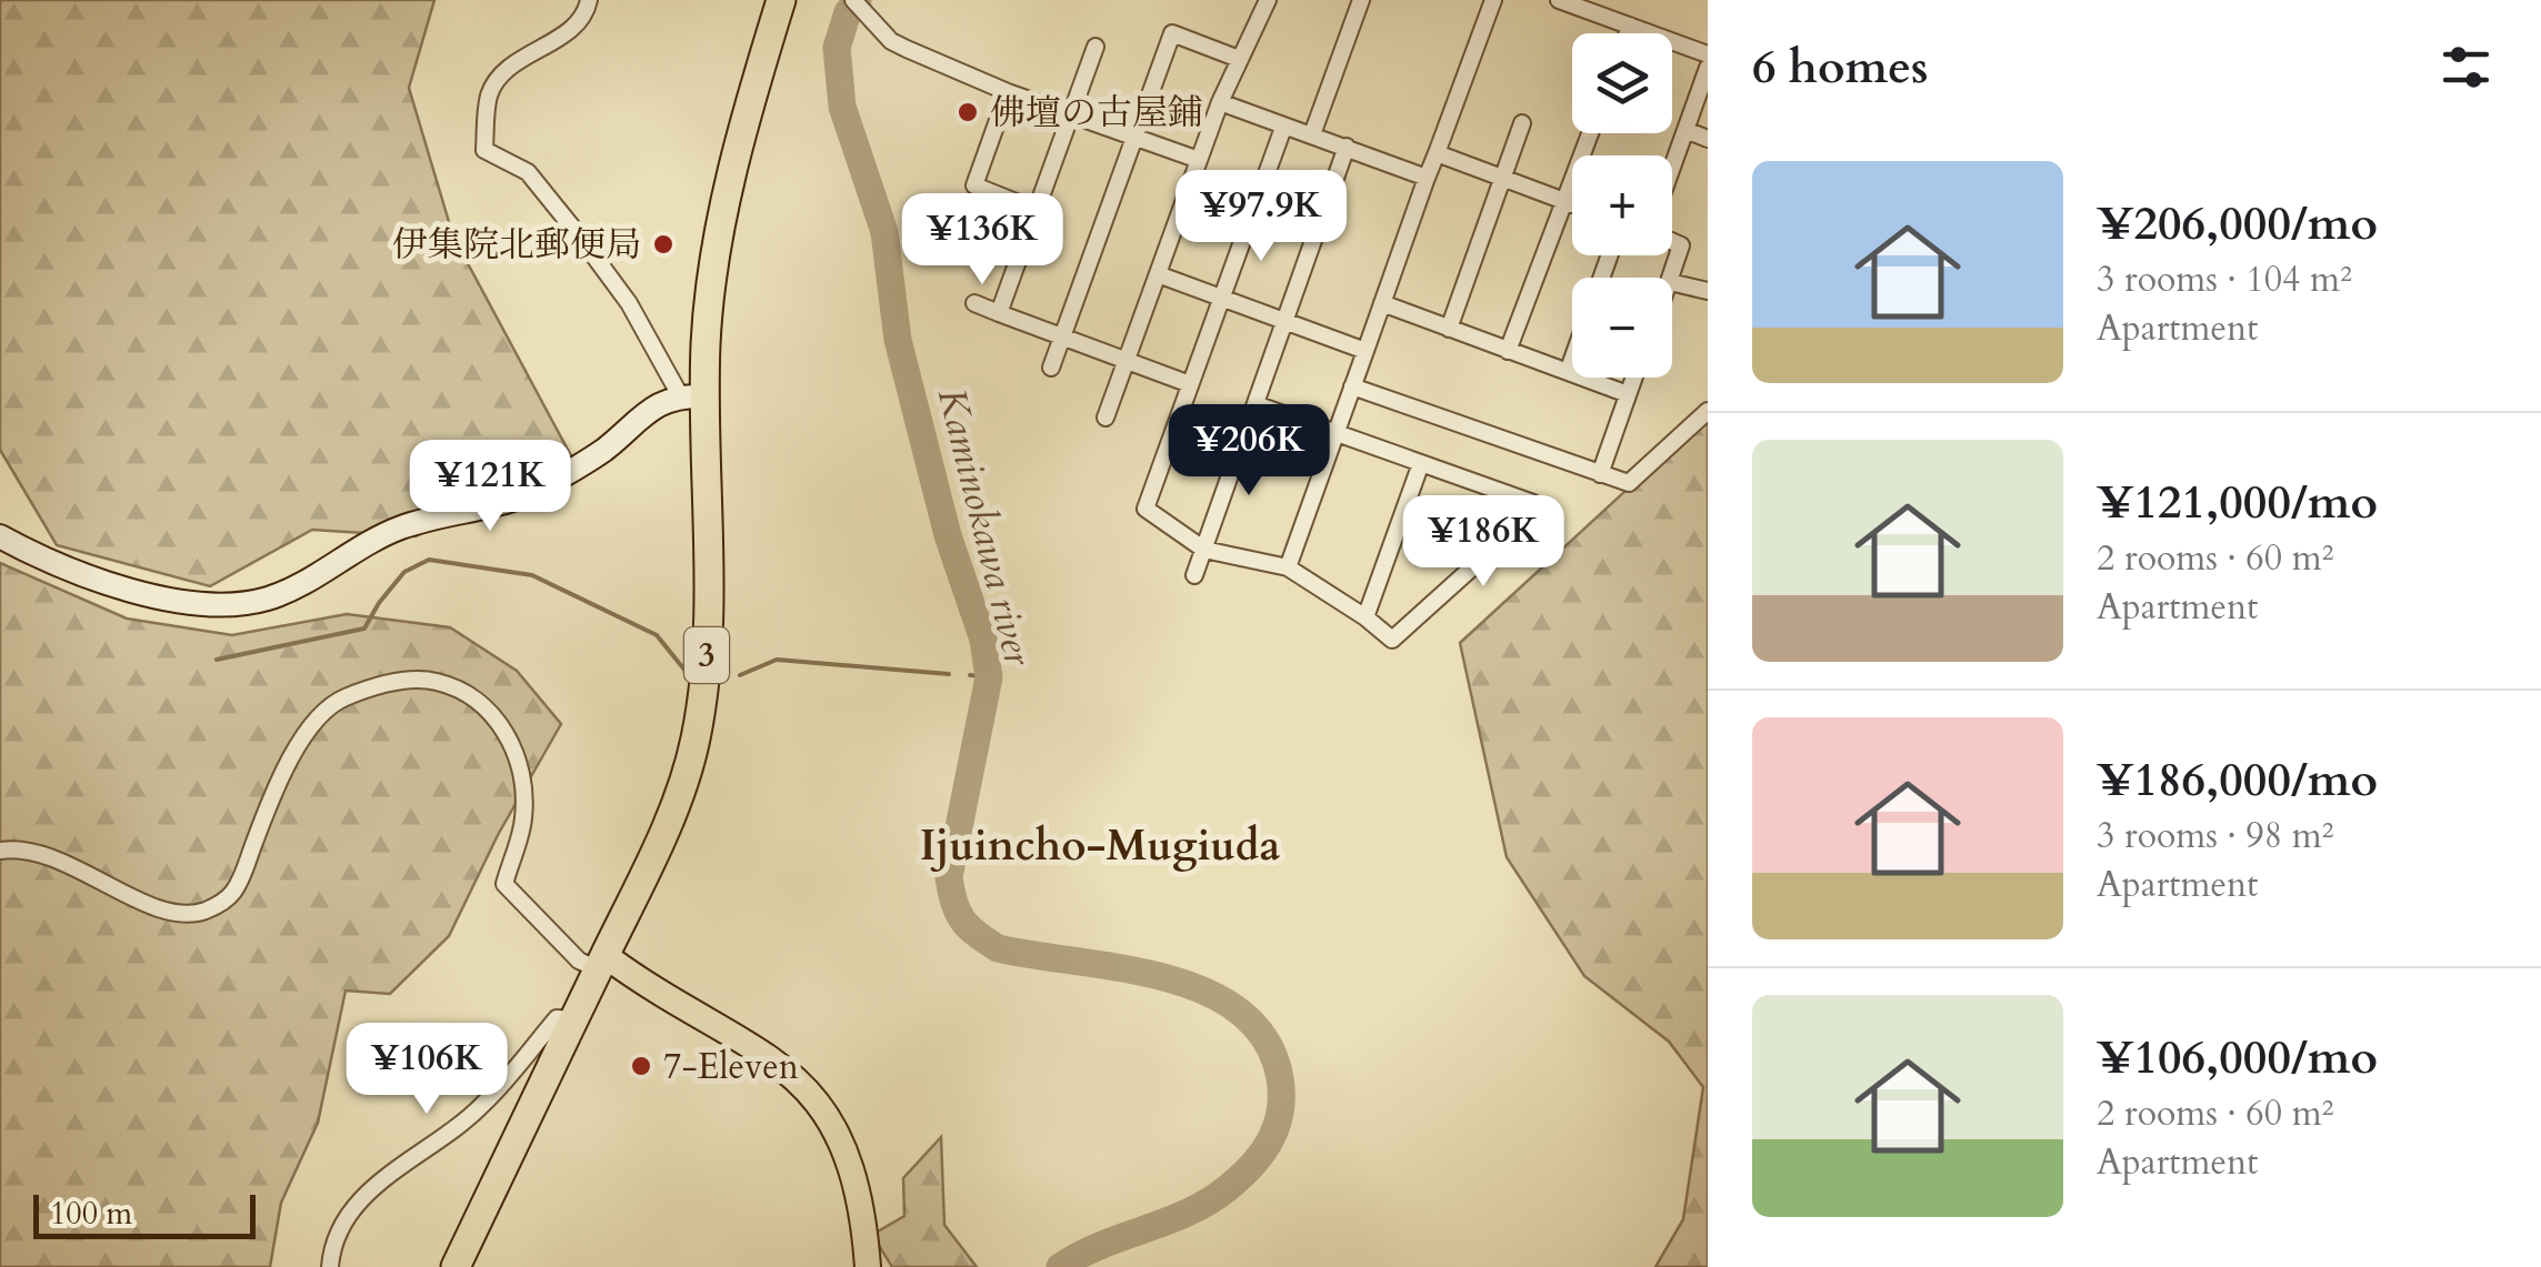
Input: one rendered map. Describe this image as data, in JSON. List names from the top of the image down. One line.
{"streets":{"highway":["3"]},"districts":["Ijuincho-Mugiuda"],"water":["Kaminokawa river"],"places":["佛壇の古屋鋪","伊集院北郵便局","7-Eleven"],"scale_bar":"100 m","page":{"heading":"6 homes","map_buttons":["+","−"],"list":[{"name":"¥206,000/mo","note":"3 rooms · 104 m² · Apartment"},{"name":"¥121,000/mo","note":"2 rooms · 60 m² · Apartment"},{"name":"¥186,000/mo","note":"3 rooms · 98 m² · Apartment"},{"name":"¥106,000/mo","note":"2 rooms · 60 m² · Apartment"}],"price":["¥97.9K","¥136K","¥206K","¥121K","¥186K","¥106K"],"scale":"100 m"}}
